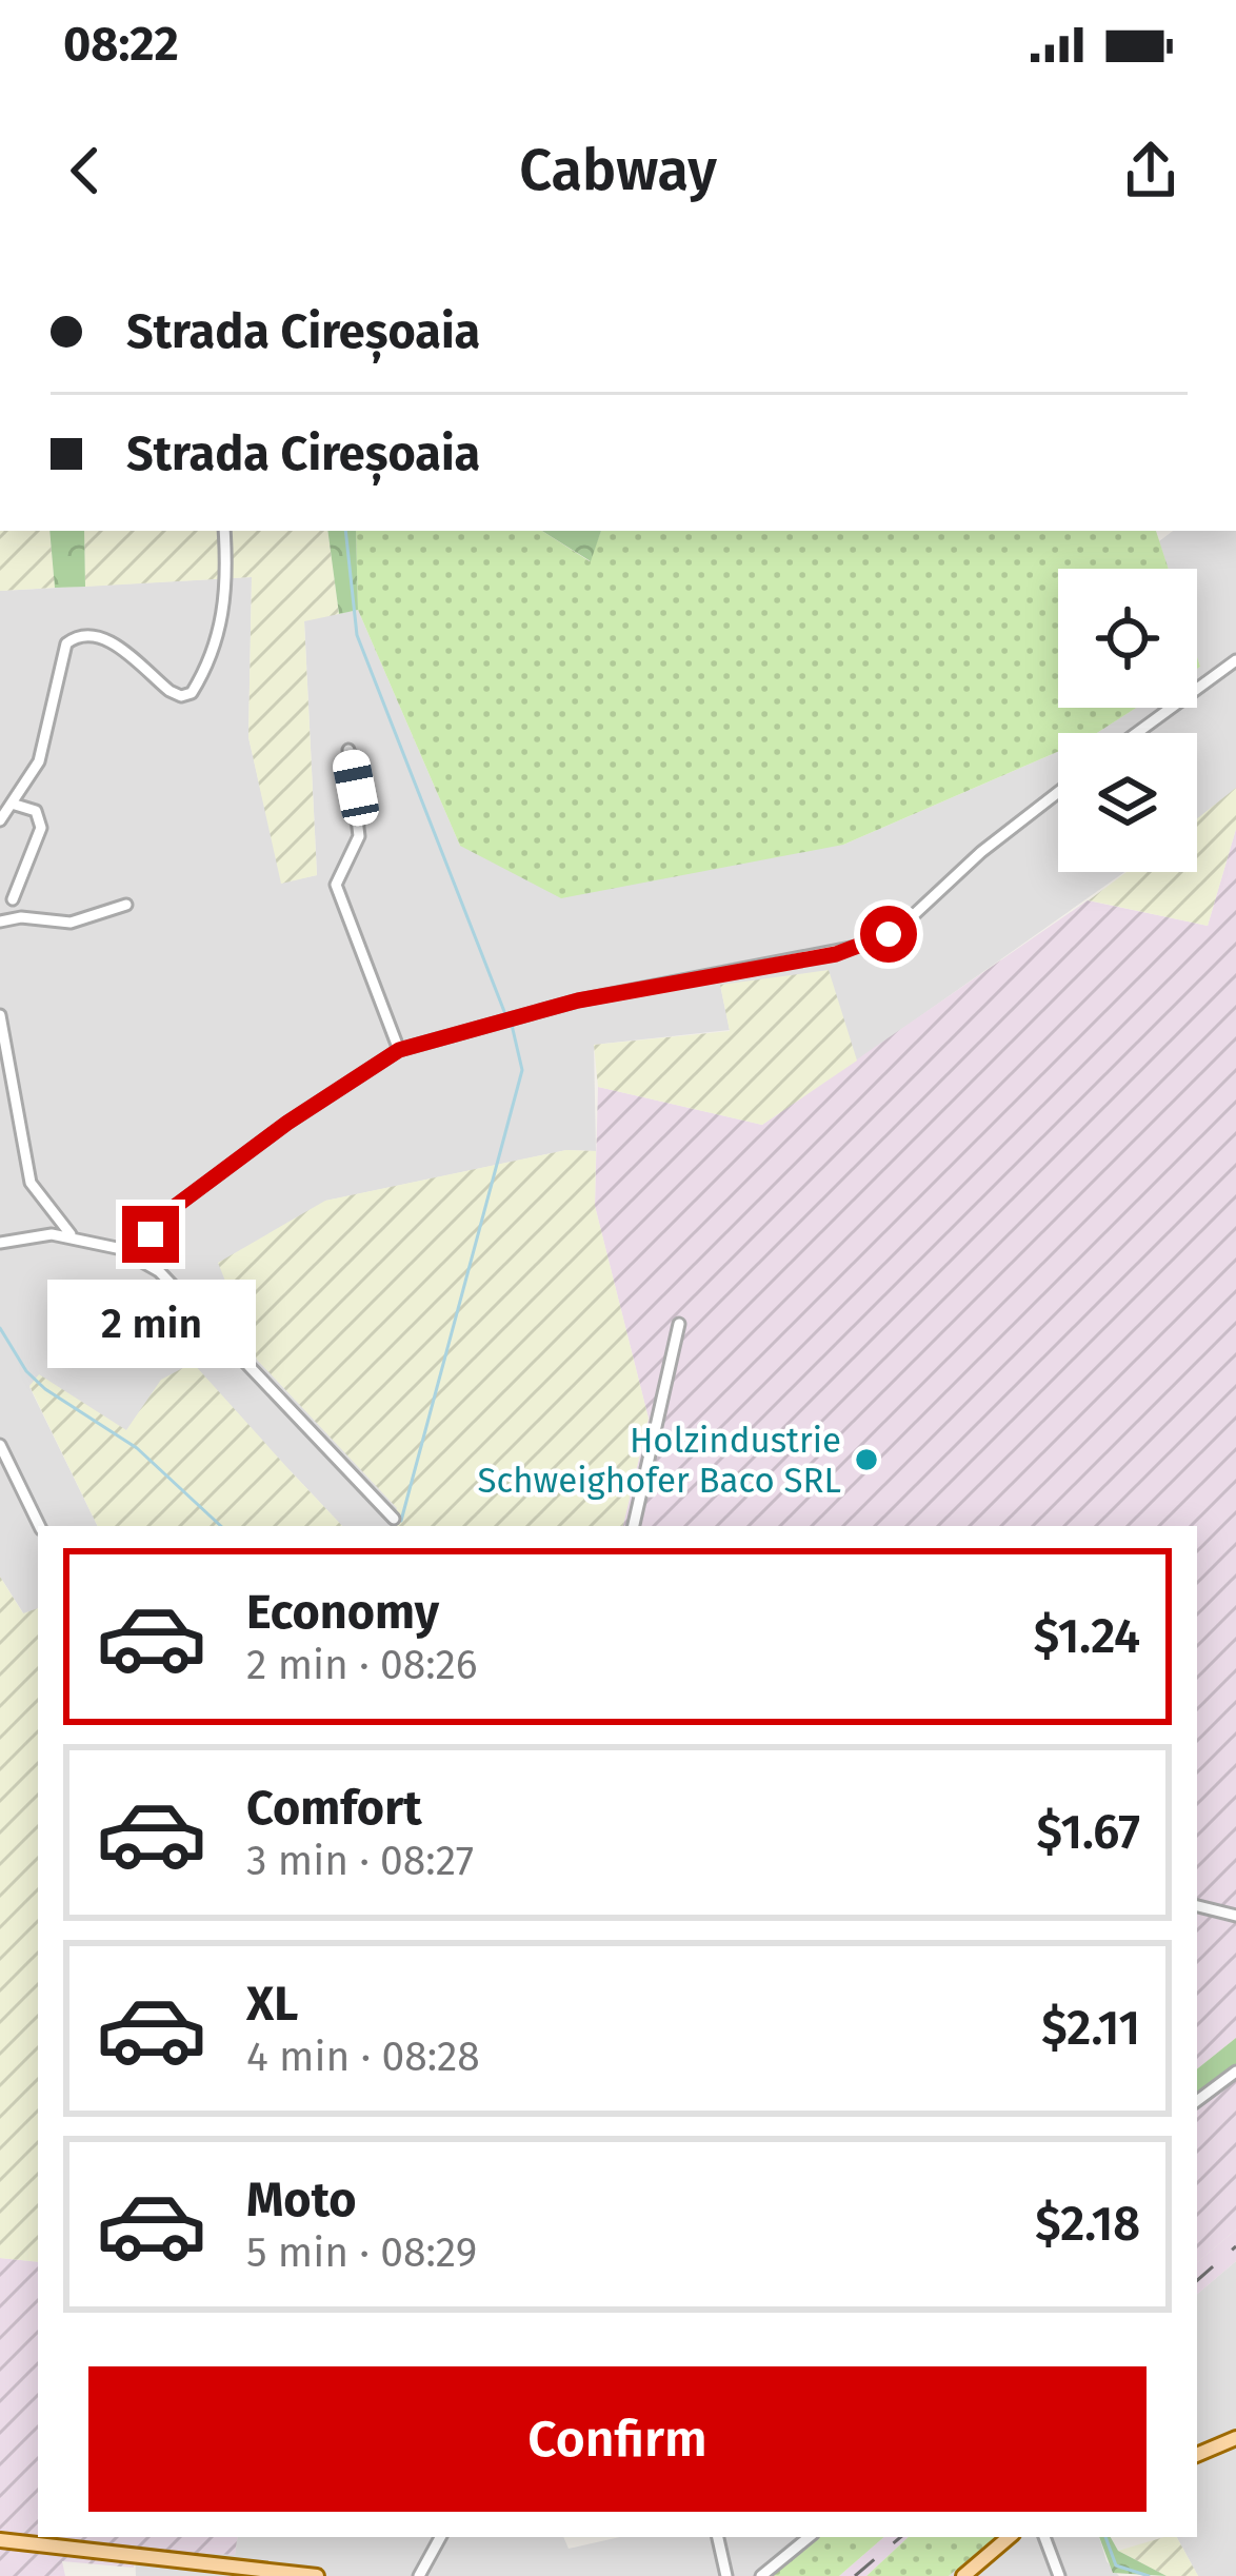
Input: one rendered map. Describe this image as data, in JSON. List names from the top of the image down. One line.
{"places":["Holzindustrie Schweighofer Baco SRL"],"page":{"status":"08:22","header":"Cabway","banner":["Strada Cireșoaia","Strada Cireșoaia"],"bubble":"2 min","list":[{"name":"Economy","note":"2 min · 08:26","value":"$1.24"},{"name":"Comfort","note":"3 min · 08:27","value":"$1.67"},{"name":"XL","note":"4 min · 08:28","value":"$2.11"},{"name":"Moto","note":"5 min · 08:29","value":"$2.18"}],"buttons":"Confirm"}}
